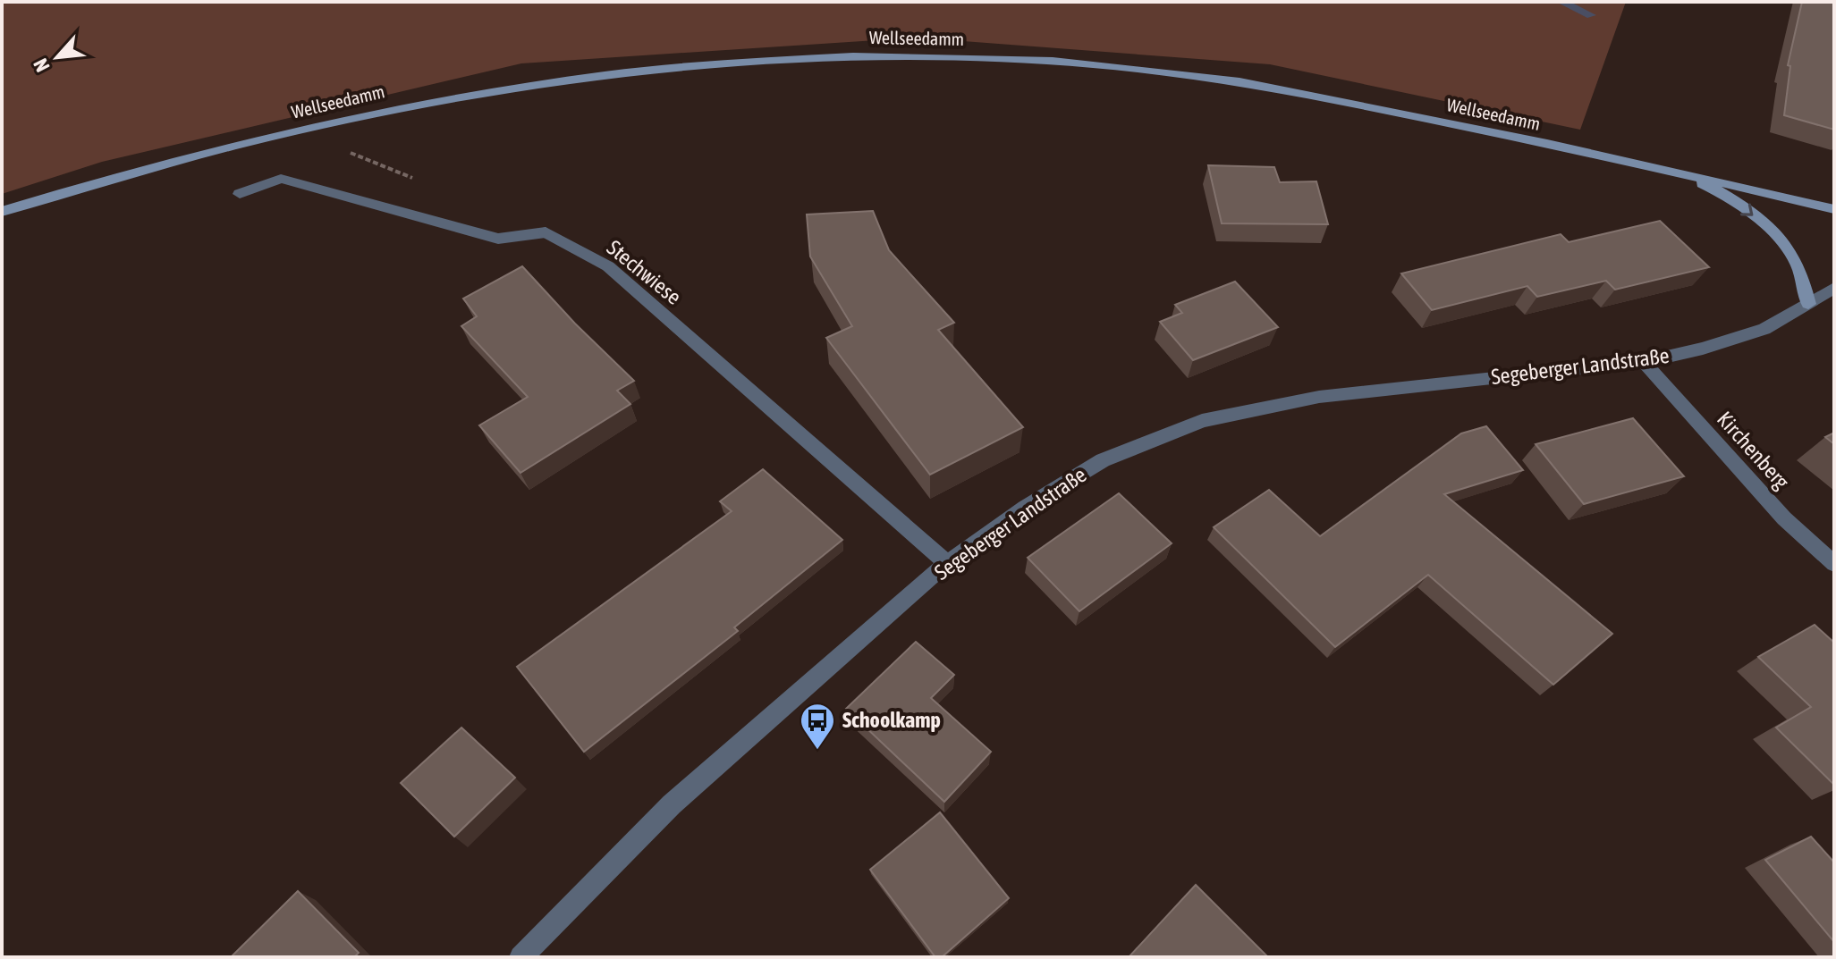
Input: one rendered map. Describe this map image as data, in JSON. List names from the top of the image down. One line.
{"streets":{"main road":["Wellseedamm"],"street":["Stechwiese","Segeberger Landstraße","Kirchenberg"]},"crossings":[["Stechwiese","Segeberger Landstraße"],["Segeberger Landstraße","Kirchenberg"]],"places":{"bus stop":["Schoolkamp"]},"north":"bottom left"}
